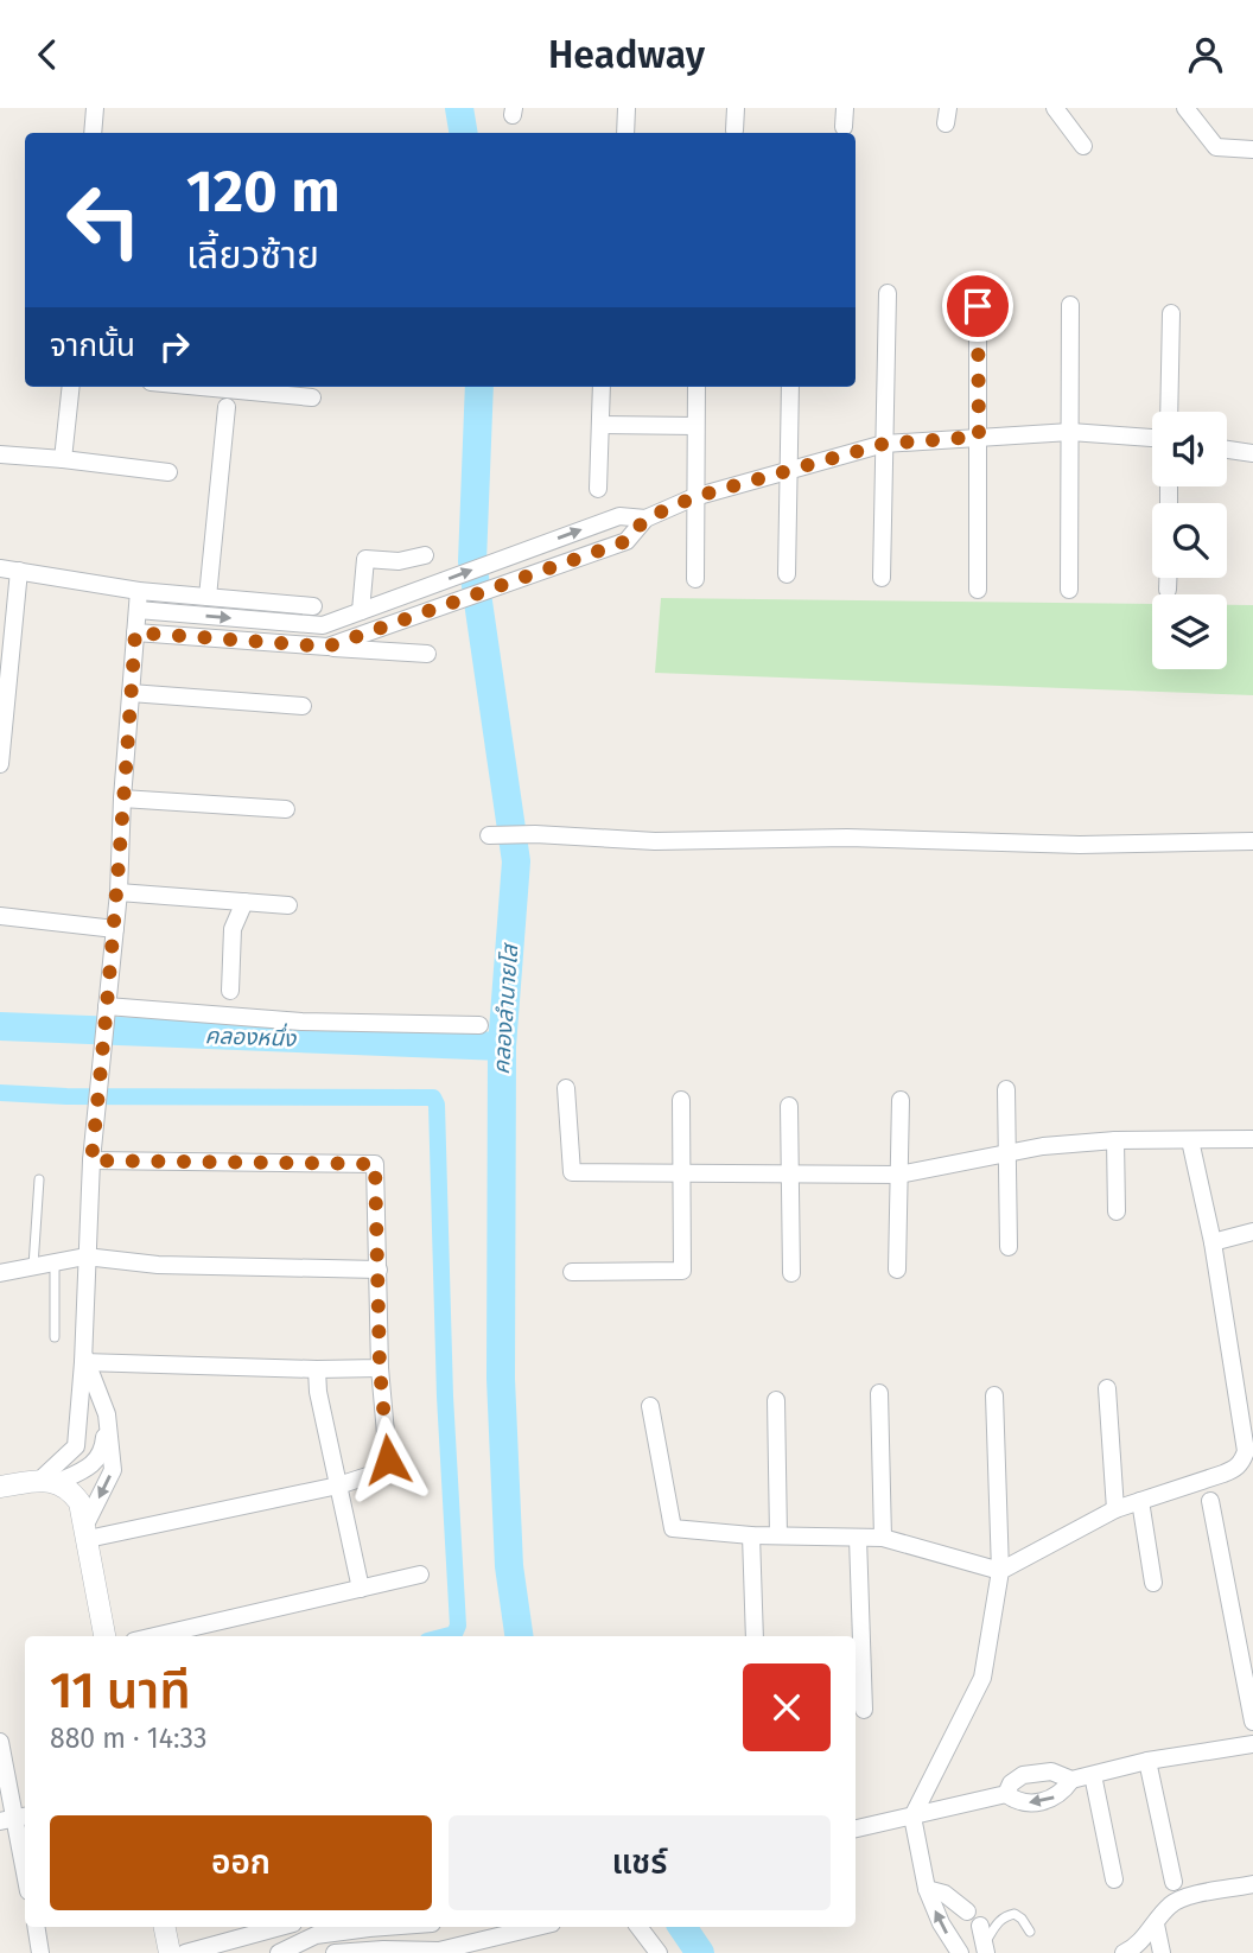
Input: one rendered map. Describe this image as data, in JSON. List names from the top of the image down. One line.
{"water":["คลองลำนายโส","คลองหนึ่ง"],"page":{"header":"Headway","turn":["120 m","เลี้ยวซ้าย"],"then":"จากนั้น","heading":["11 นาที","880 m · 14:33"],"buttons":["ออก","แชร์"]}}
